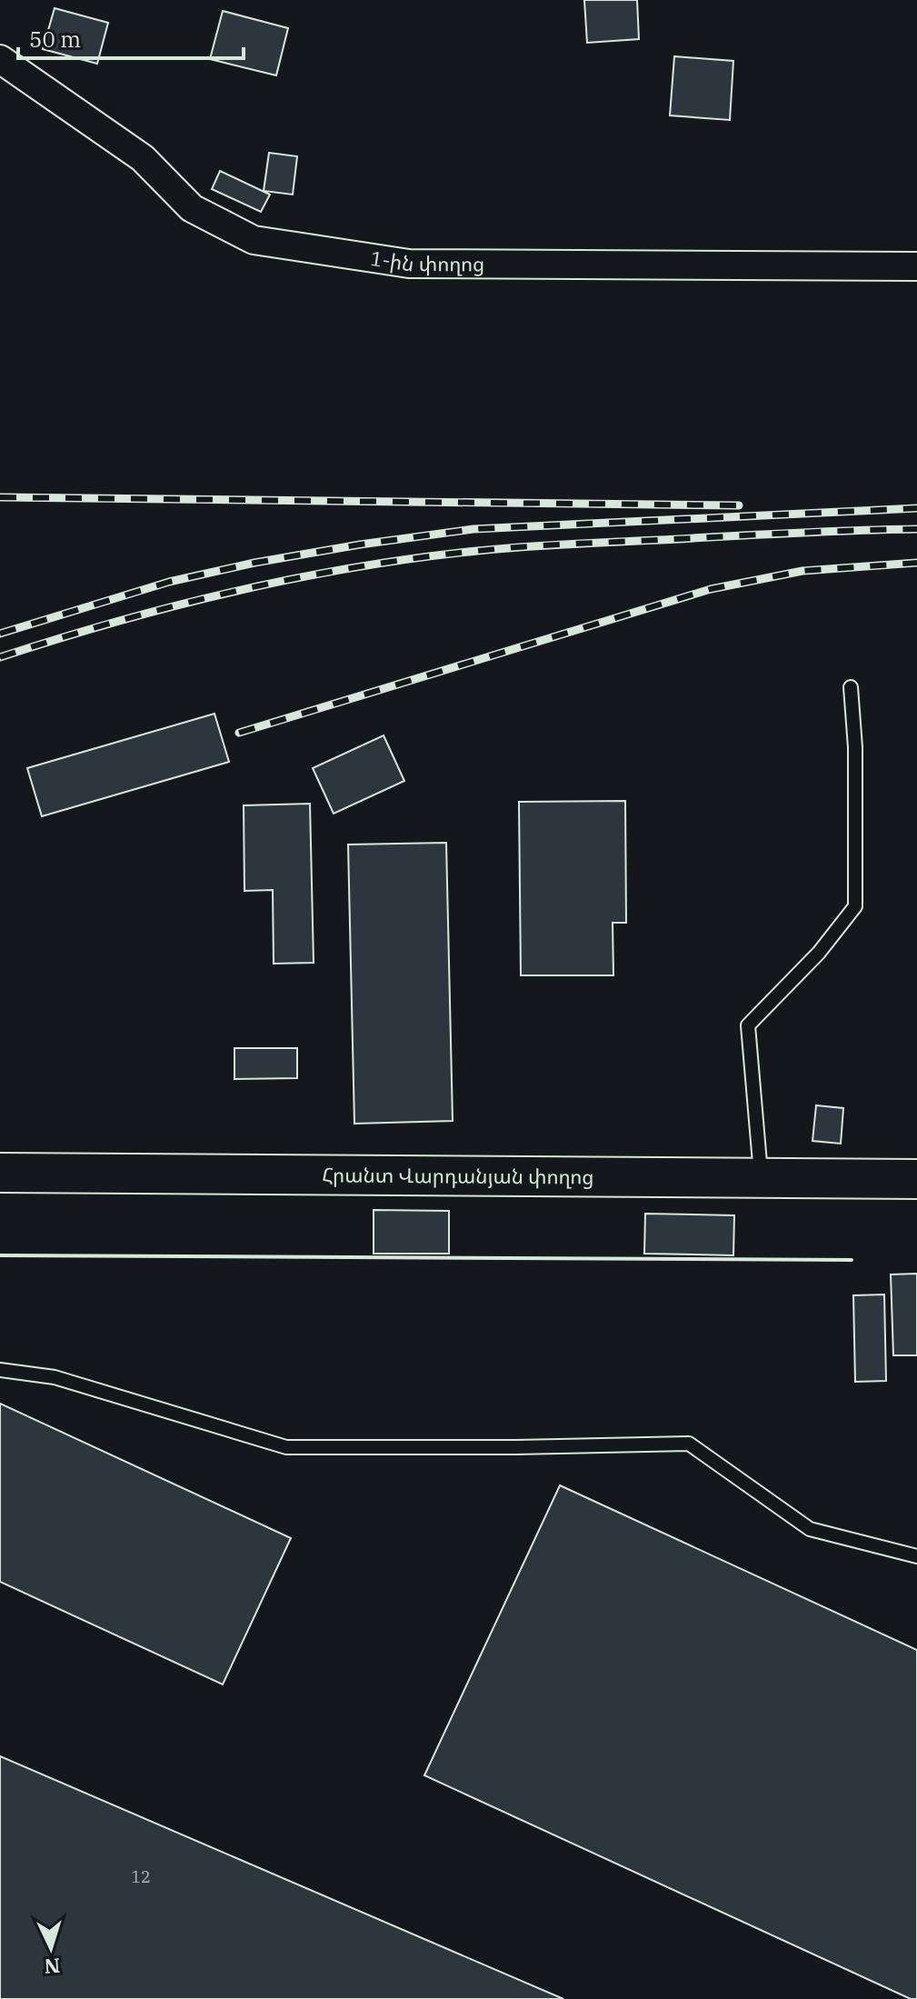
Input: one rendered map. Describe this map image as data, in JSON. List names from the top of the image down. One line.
{"streets":{"main road":["Հրանտ Վարդանյան փողոց"],"street":["1-ին փողոց"]},"house_numbers":["12"],"scale_bar":"50 m","north":"bottom"}
